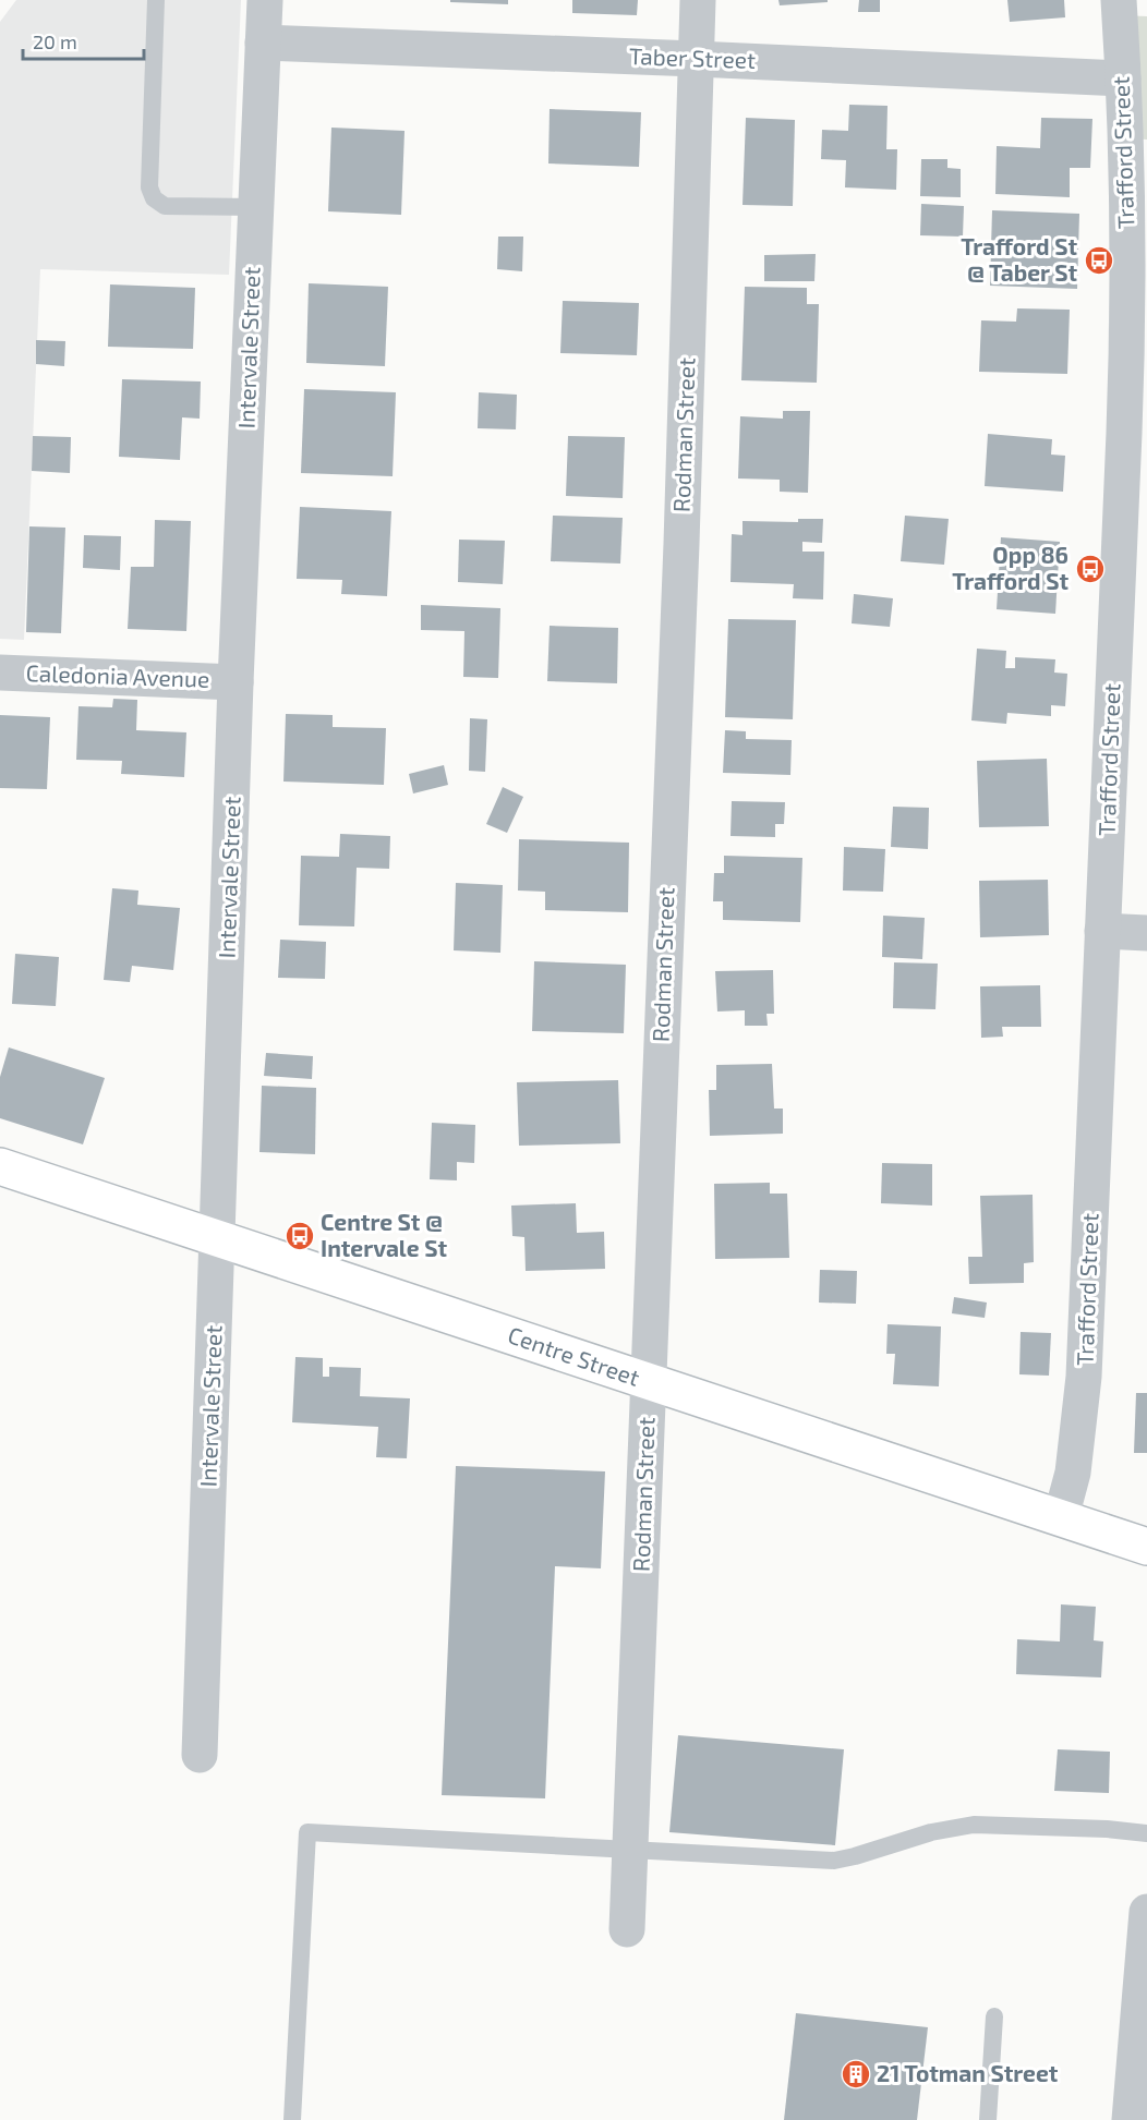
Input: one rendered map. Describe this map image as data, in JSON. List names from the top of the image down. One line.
{"streets":{"main road":["Centre Street"],"street":["Taber Street","Trafford Street","Intervale Street","Rodman Street","Caledonia Avenue"]},"crossings":[["Taber Street","Trafford Street"],["Taber Street","Intervale Street"],["Taber Street","Rodman Street"],["Trafford Street","Centre Street"],["Intervale Street","Caledonia Avenue"],["Intervale Street","Centre Street"],["Rodman Street","Centre Street"]],"places":{"bus stop":["Trafford St @ Taber St","Opp 86 Trafford St","Centre St @ Intervale St"],"building":["21 Totman Street"]},"scale_bar":"20 m"}
